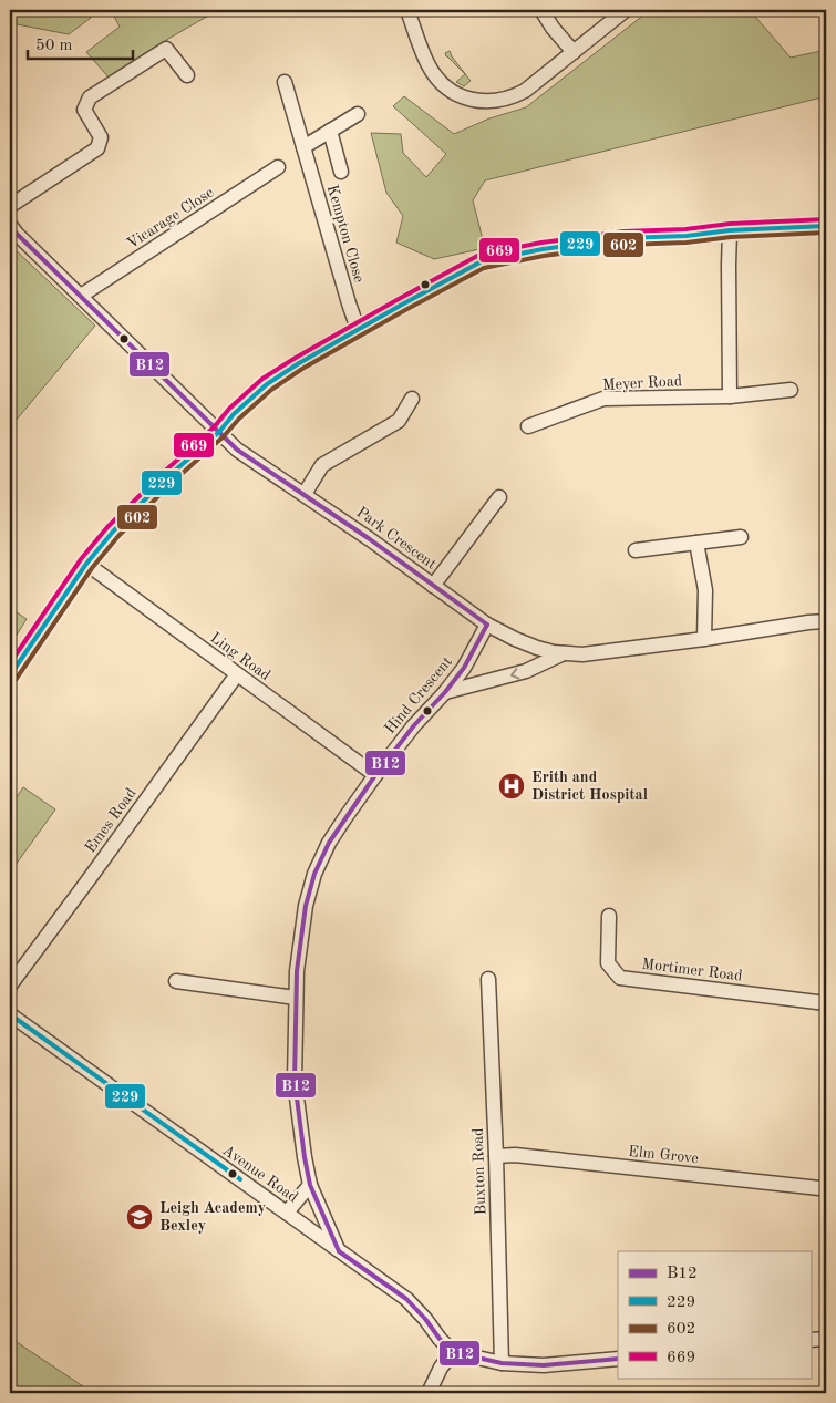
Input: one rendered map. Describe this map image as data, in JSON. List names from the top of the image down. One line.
{"streets":{"street":["Vicarage Close","Kempton Close","Meyer Road","Park Crescent","Ling Road","Hind Crescent","Emes Road","Mortimer Road","Elm Grove","Buxton Road","Avenue Road"]},"crossings":[["Vicarage Close","Park Crescent"],["Park Crescent","Hind Crescent"],["Ling Road","Hind Crescent"],["Ling Road","Emes Road"],["Hind Crescent","Avenue Road"],["Elm Grove","Buxton Road"]],"places":{"hospital":["Erith and District Hospital"],"school or university":["Leigh Academy Bexley"]},"lines":["transit line 669","transit line B12","transit line 229","transit line 602"],"legend":["B12","229","602","669"],"scale_bar":"50 m"}
